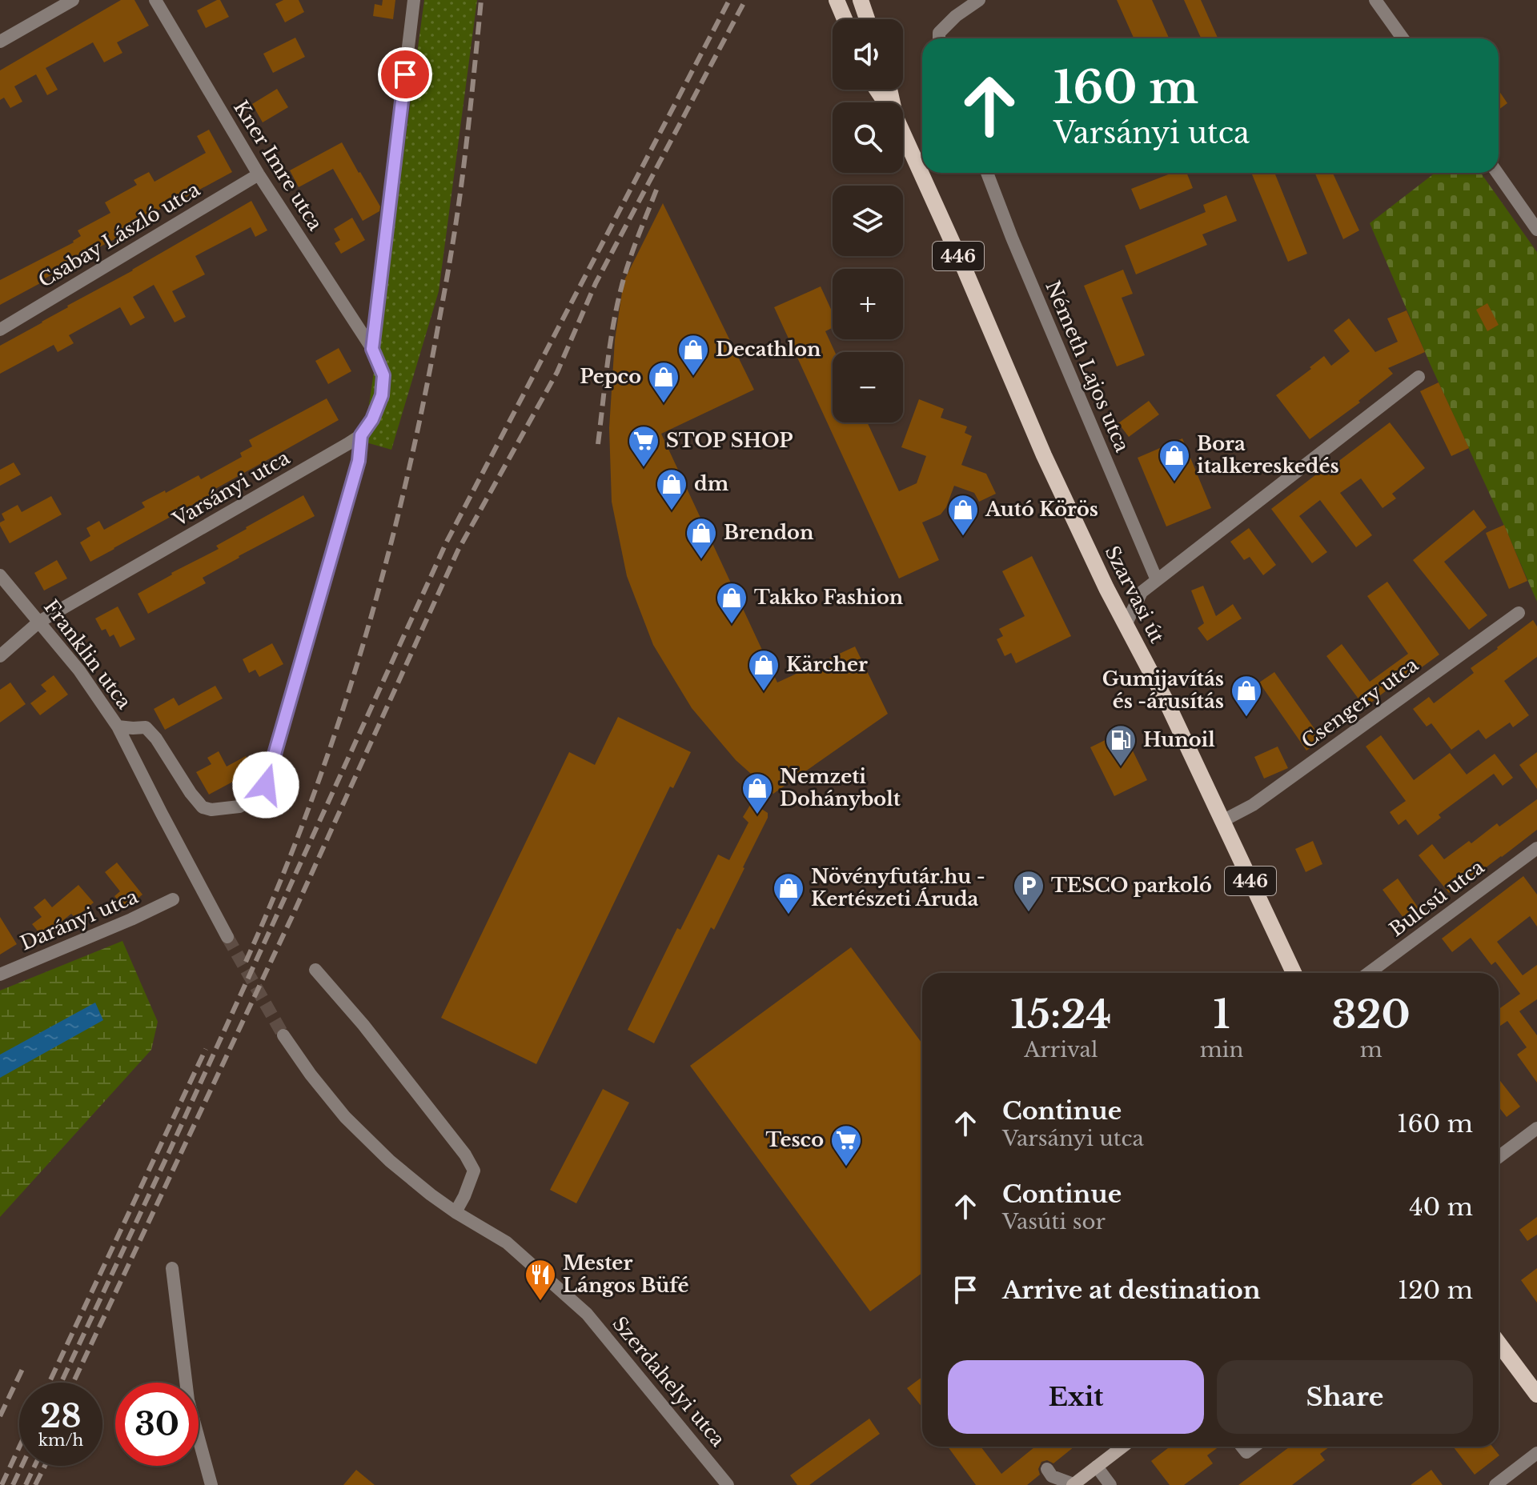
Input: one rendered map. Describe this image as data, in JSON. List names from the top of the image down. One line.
{"streets":{"main road":["446","Szarvasi út"],"street":["Kner Imre utca","Csabay László utca","Németh Lajos utca","Varsányi utca","Franklin utca","Csengery utca","Bulcsú utca","Darányi utca","Szerdahelyi utca"]},"crossings":[["Kner Imre utca","Csabay László utca"],["Varsányi utca","Franklin utca"],["Szarvasi út","Csengery utca"]],"places":{"shop":["Decathlon","Pepco","Bora italkereskedés","dm","Autó Körös","Brendon","Takko Fashion","Kärcher","Gumijavítás és -árusítás","Nemzeti Dohánybolt","Növényfutár.hu - Kertészeti Áruda"],"supermarket":["STOP SHOP","Tesco"],"fuel station":["Hunoil"],"parking":["TESCO parkoló"],"restaurant":["Mester Lángos Büfé"]},"page":{"map_buttons":["+","−"],"turn":["160 m","Varsányi utca"],"eta":["15:24","Arrival","1","min","320","m"],"list":[{"name":"Continue","note":"Varsányi utca","value":"160 m"},{"name":"Continue","note":"Vasúti sor","value":"40 m"},{"name":"Arrive at destination","value":"120 m"}],"buttons":["Exit","Share"],"speed":"28 km/h","limit":"30"}}
